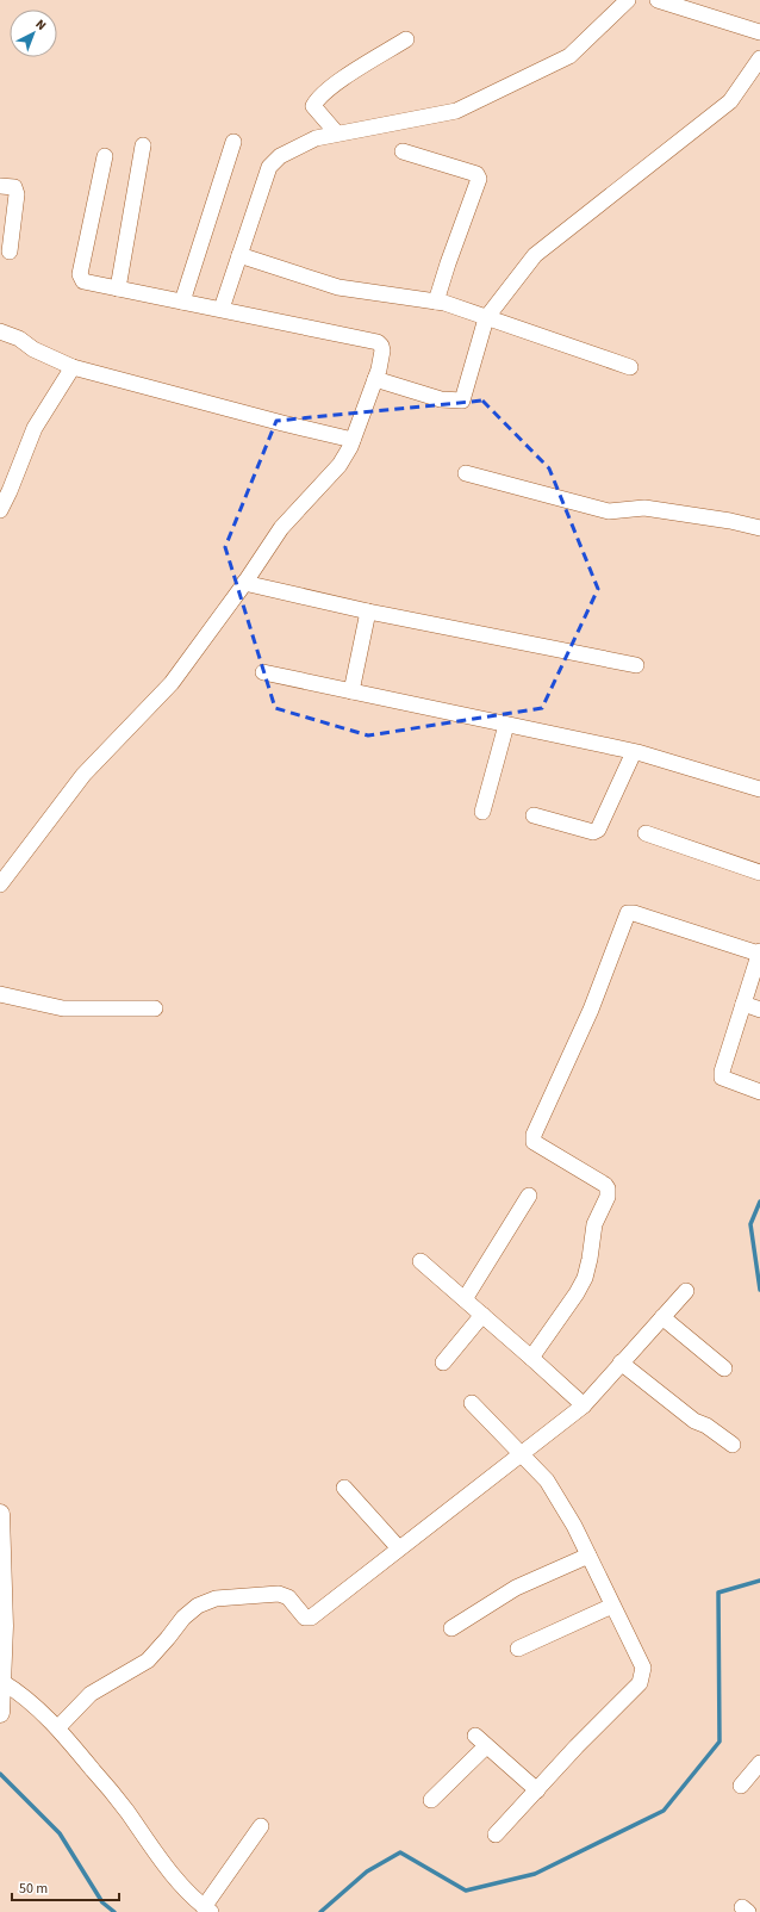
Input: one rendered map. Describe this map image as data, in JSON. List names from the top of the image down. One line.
{"scale_bar":"50 m","north":"top right"}
